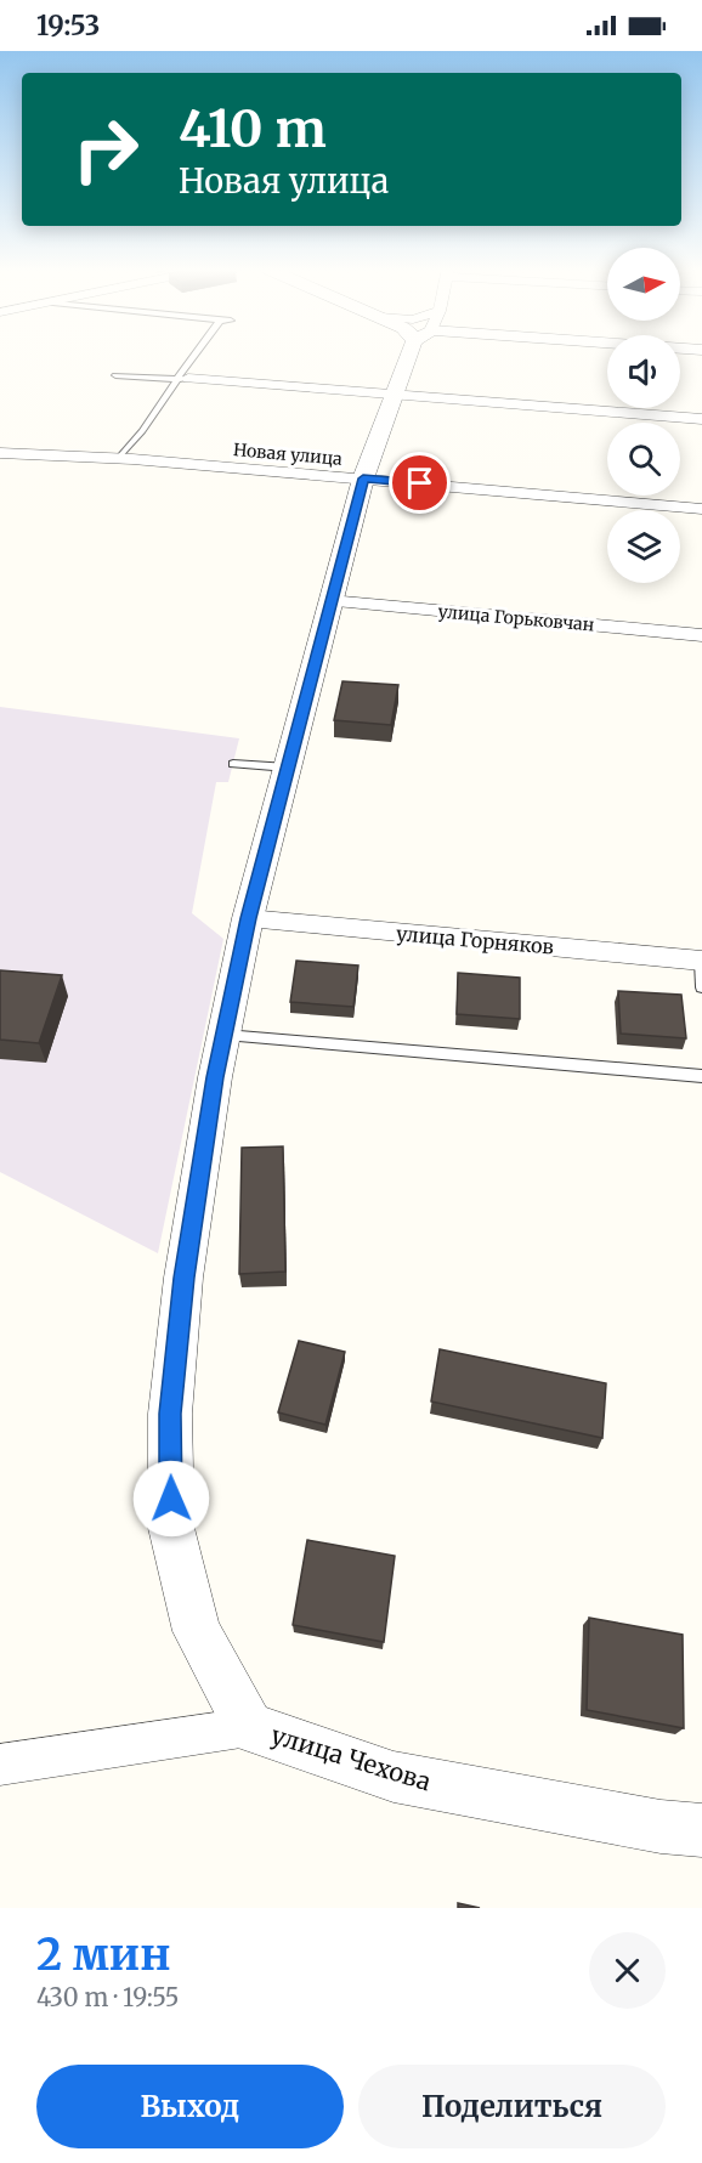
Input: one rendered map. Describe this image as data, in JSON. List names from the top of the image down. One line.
{"streets":{"street":["Новая улица","улица Горьковчан","улица Горняков","улица Чехова"]},"north":"right","page":{"status":"19:53","turn":["410 m","Новая улица"],"heading":["2 мин","430 m · 19:55"],"buttons":["Выход","Поделиться"]}}
